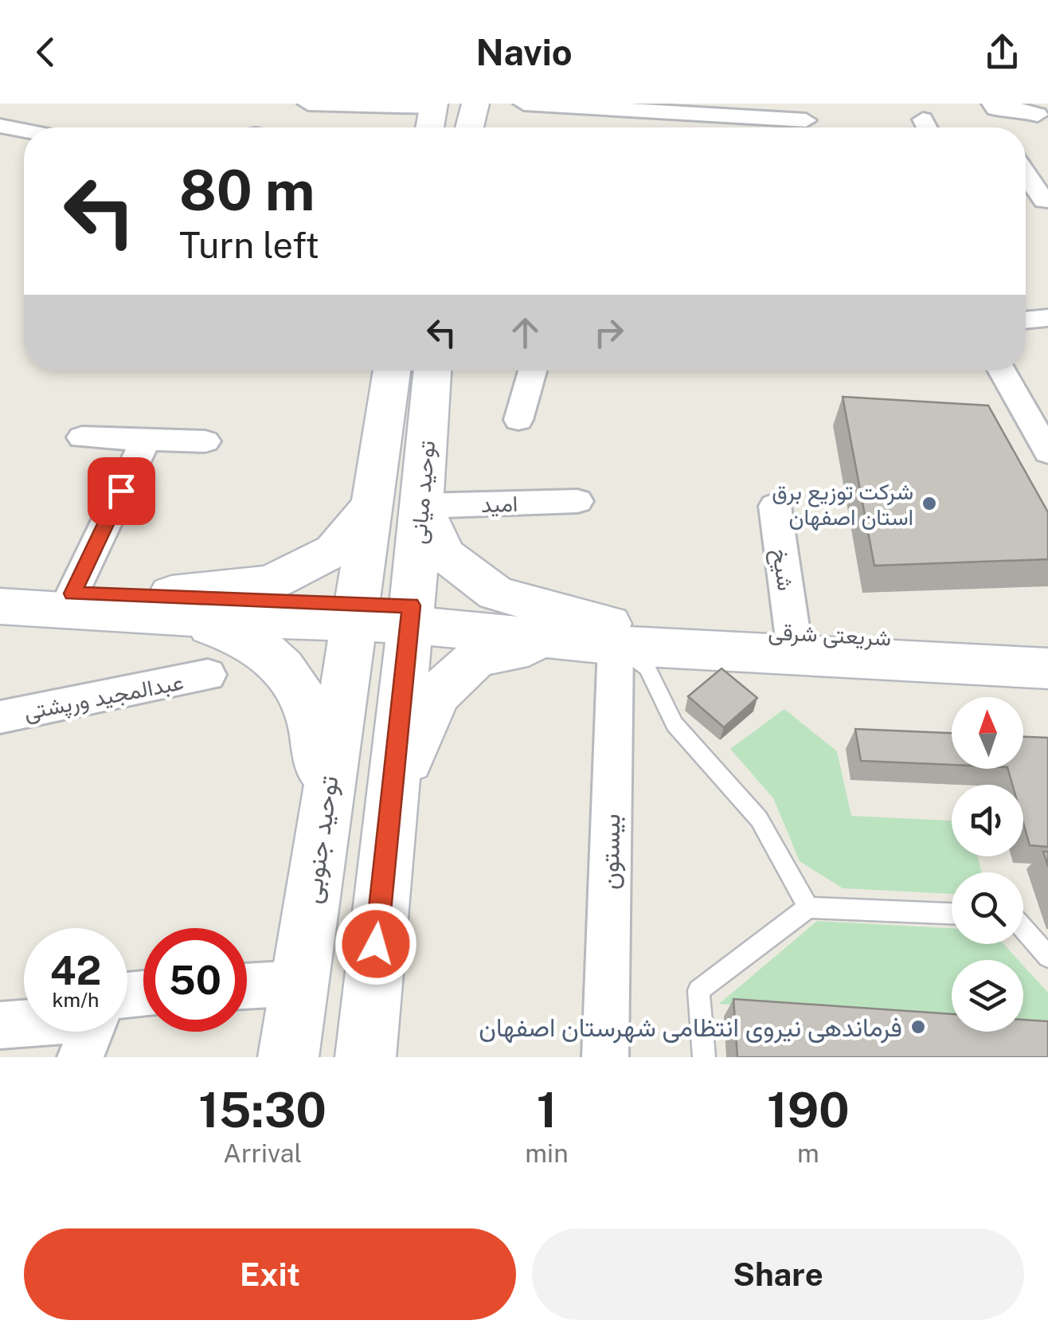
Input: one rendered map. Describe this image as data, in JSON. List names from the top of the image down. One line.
{"streets":{"main road":["توحید میانی","شریعتی شرقی","توحید جنوبی"],"street":["امید","شیخ","عبدالمجید ورپشتی","بیستون"]},"crossings":[["توحید میانی","امید"],["توحید میانی","شریعتی شرقی"],["توحید میانی","توحید جنوبی"],["شیخ","شریعتی شرقی"],["شریعتی شرقی","توحید جنوبی"],["شریعتی شرقی","بیستون"]],"places":["شرکت توزیع برق استان اصفهان","فرماندهی نیروی انتظامی شهرستان اصفهان"],"north":"top","page":{"header":"Navio","turn":["80 m","Turn left"],"speed":"42 km/h","limit":"50","eta":["15:30","Arrival","1","min","190","m"],"buttons":["Exit","Share"]}}
